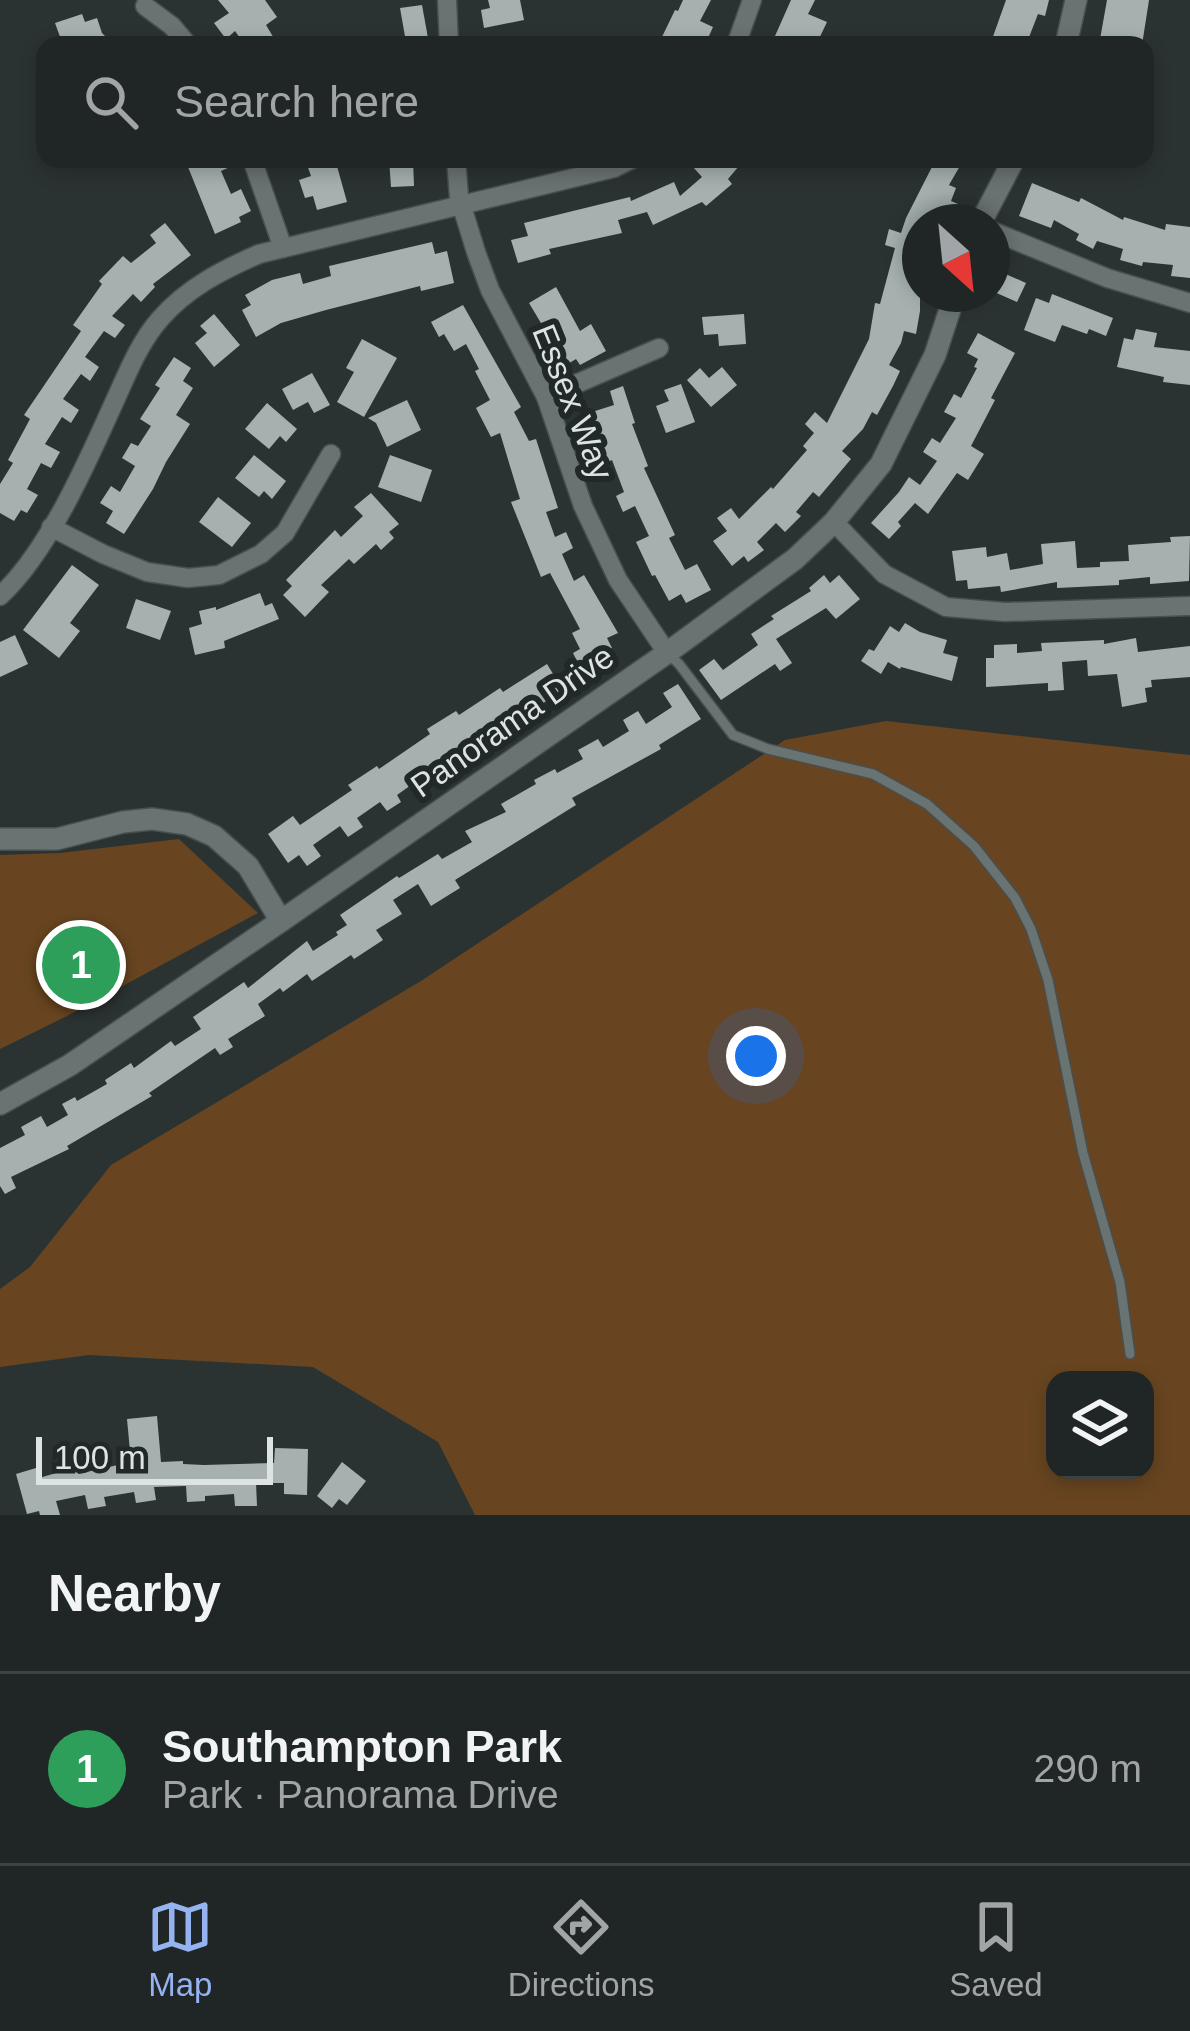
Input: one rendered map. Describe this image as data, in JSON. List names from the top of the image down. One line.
{"streets":{"street":["Essex Way","Panorama Drive"]},"crossings":[["Essex Way","Panorama Drive"]],"scale_bar":"100 m","north":"bottom right","page":{"search":"Search here","pins":"1","scale":"100 m","heading":"Nearby","list":[{"mark":"1","name":"Southampton Park","note":"Park · Panorama Drive","value":"290 m"}],"nav":["Map","Directions","Saved"]}}
